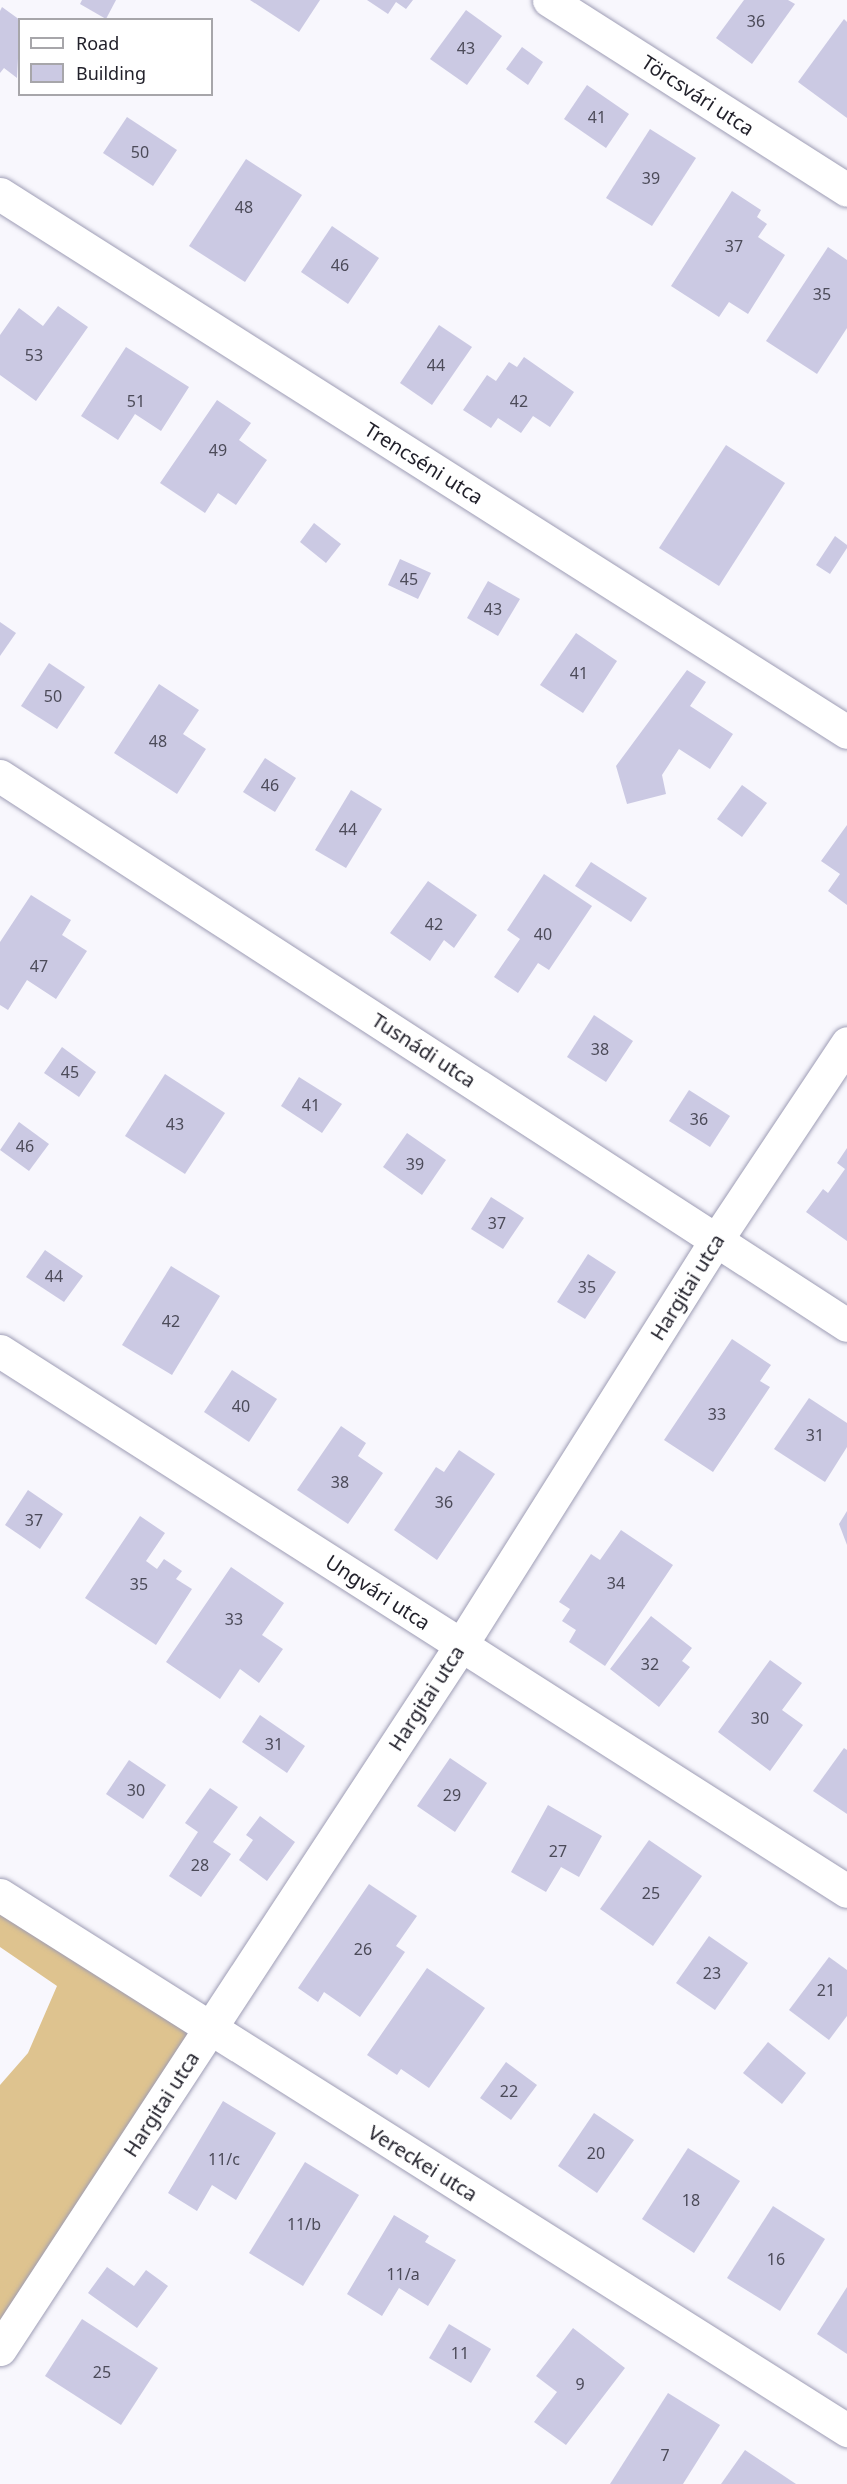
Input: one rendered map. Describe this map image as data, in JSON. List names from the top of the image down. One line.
{"streets":{"street":["Törcsvári utca","Trencséni utca","Tusnádi utca","Hargitai utca","Ungvári utca","Vereckei utca"]},"crossings":[["Tusnádi utca","Hargitai utca"],["Hargitai utca","Ungvári utca"],["Hargitai utca","Vereckei utca"]],"house_numbers":["36","43","41","50","39","48","37","46","35","53","44","51","42","49","45","43","41","50","48","46","44","42","40","47","38","45","41","36","43","46","39","37","44","35","42","40","33","31","38","36","37","34","35","33","32","30","31","30","29","27","28","25","26","23","21","22","20","11/c","18","11/b","16","11/a","11","25","9","7"],"legend":["Road","Building"]}
